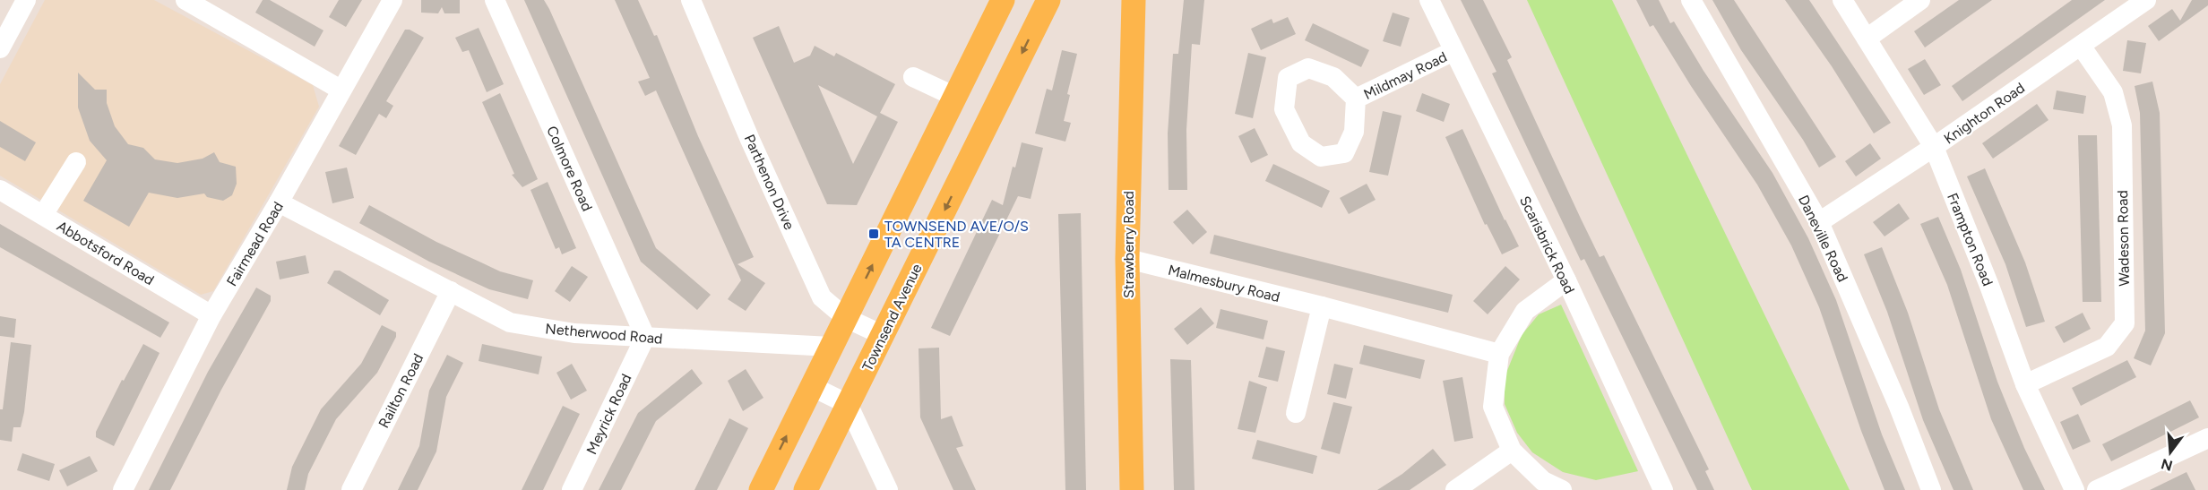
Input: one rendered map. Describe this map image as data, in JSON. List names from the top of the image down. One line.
{"streets":{"main road":["Strawberry Road","Townsend Avenue"],"street":["Mildmay Road","Knighton Road","Colmore Road","Parthenon Drive","Daneville Road","Wadeson Road","Frampton Road","Fairmead Road","Scarisbrick Road","Abbotsford Road","Malmesbury Road","Netherwood Road","Railton Road","Meyrick Road"]},"crossings":[["Mildmay Road","Scarisbrick Road"],["Knighton Road","Daneville Road"],["Knighton Road","Wadeson Road"],["Knighton Road","Frampton Road"],["Colmore Road","Netherwood Road"],["Colmore Road","Meyrick Road"],["Parthenon Drive","Townsend Avenue"],["Wadeson Road","Frampton Road"],["Fairmead Road","Abbotsford Road"],["Fairmead Road","Netherwood Road"],["Strawberry Road","Malmesbury Road"],["Netherwood Road","Railton Road"],["Netherwood Road","Meyrick Road"]],"places":{"transit":["TOWNSEND AVE/O/S TA CENTRE"]},"north":"bottom"}
